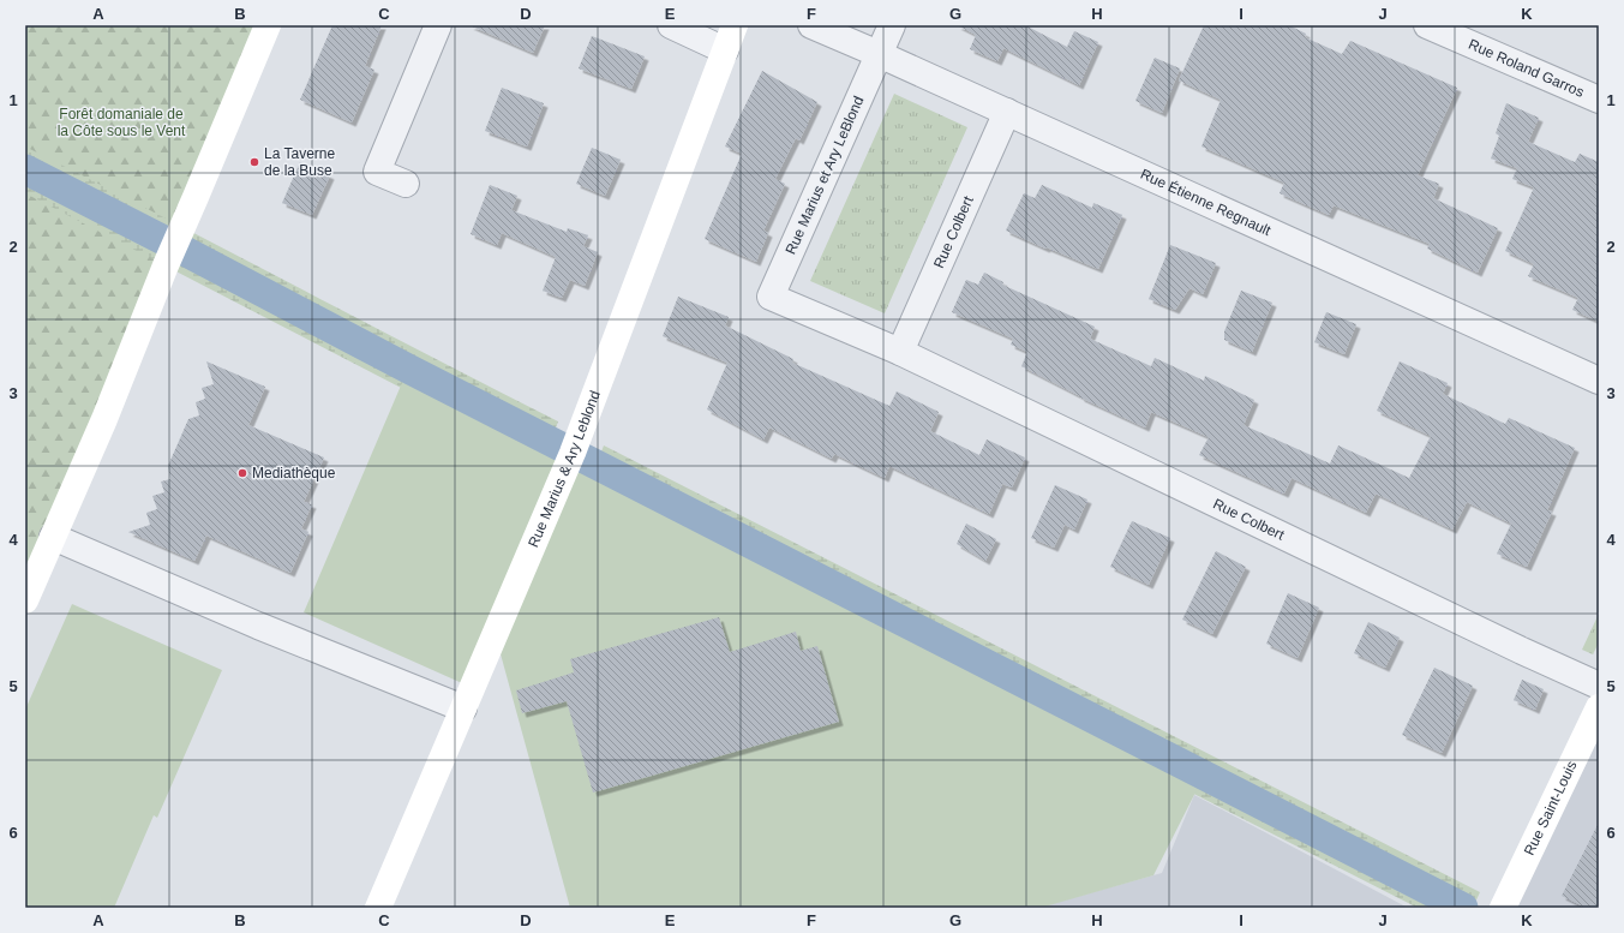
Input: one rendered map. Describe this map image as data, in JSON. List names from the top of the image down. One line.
{"streets":{"street":["Rue Roland Garros","Rue Marius et Ary LeBlond","Rue Étienne Regnault","Rue Colbert","Rue Marius & Ary Leblond","Rue Saint-Louis"]},"crossings":[["Rue Marius et Ary LeBlond","Rue Étienne Regnault"],["Rue Marius et Ary LeBlond","Rue Colbert"],["Rue Étienne Regnault","Rue Colbert"]],"parks":["Forêt domaniale de la Côte sous le Vent"],"places":["La Taverne de la Buse","Mediathèque"],"grid":{"columns":["A","B","C","D","E","F","G","H","I","J","K"],"rows":["1","2","3","4","5","6"]}}
